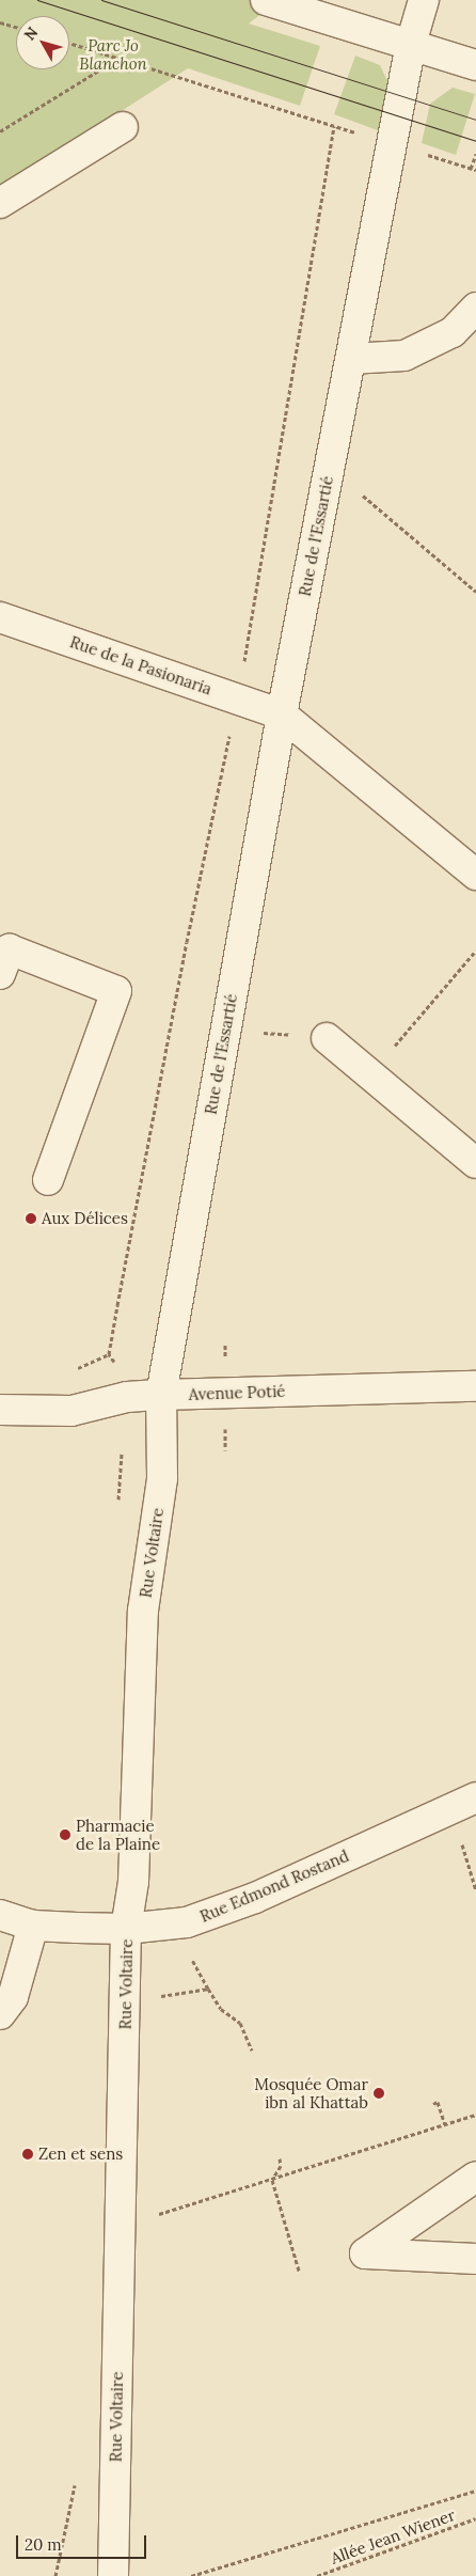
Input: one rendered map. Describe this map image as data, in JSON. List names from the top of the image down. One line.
{"streets":{"street":["Rue de l'Essartié","Rue de la Pasionaria","Avenue Potié","Rue Voltaire","Rue Edmond Rostand"],"path":["Allée Jean Wiener"]},"crossings":[["Rue de l'Essartié","Rue de la Pasionaria"],["Rue de l'Essartié","Avenue Potié"],["Rue de l'Essartié","Rue Voltaire"],["Avenue Potié","Rue Voltaire"],["Rue Voltaire","Rue Edmond Rostand"]],"parks":["Parc Jo Blanchon"],"places":["Aux Délices","Pharmacie de la Plaine","Mosquée Omar ibn al Khattab","Zen et sens"],"scale_bar":"20 m","north":"top left"}
